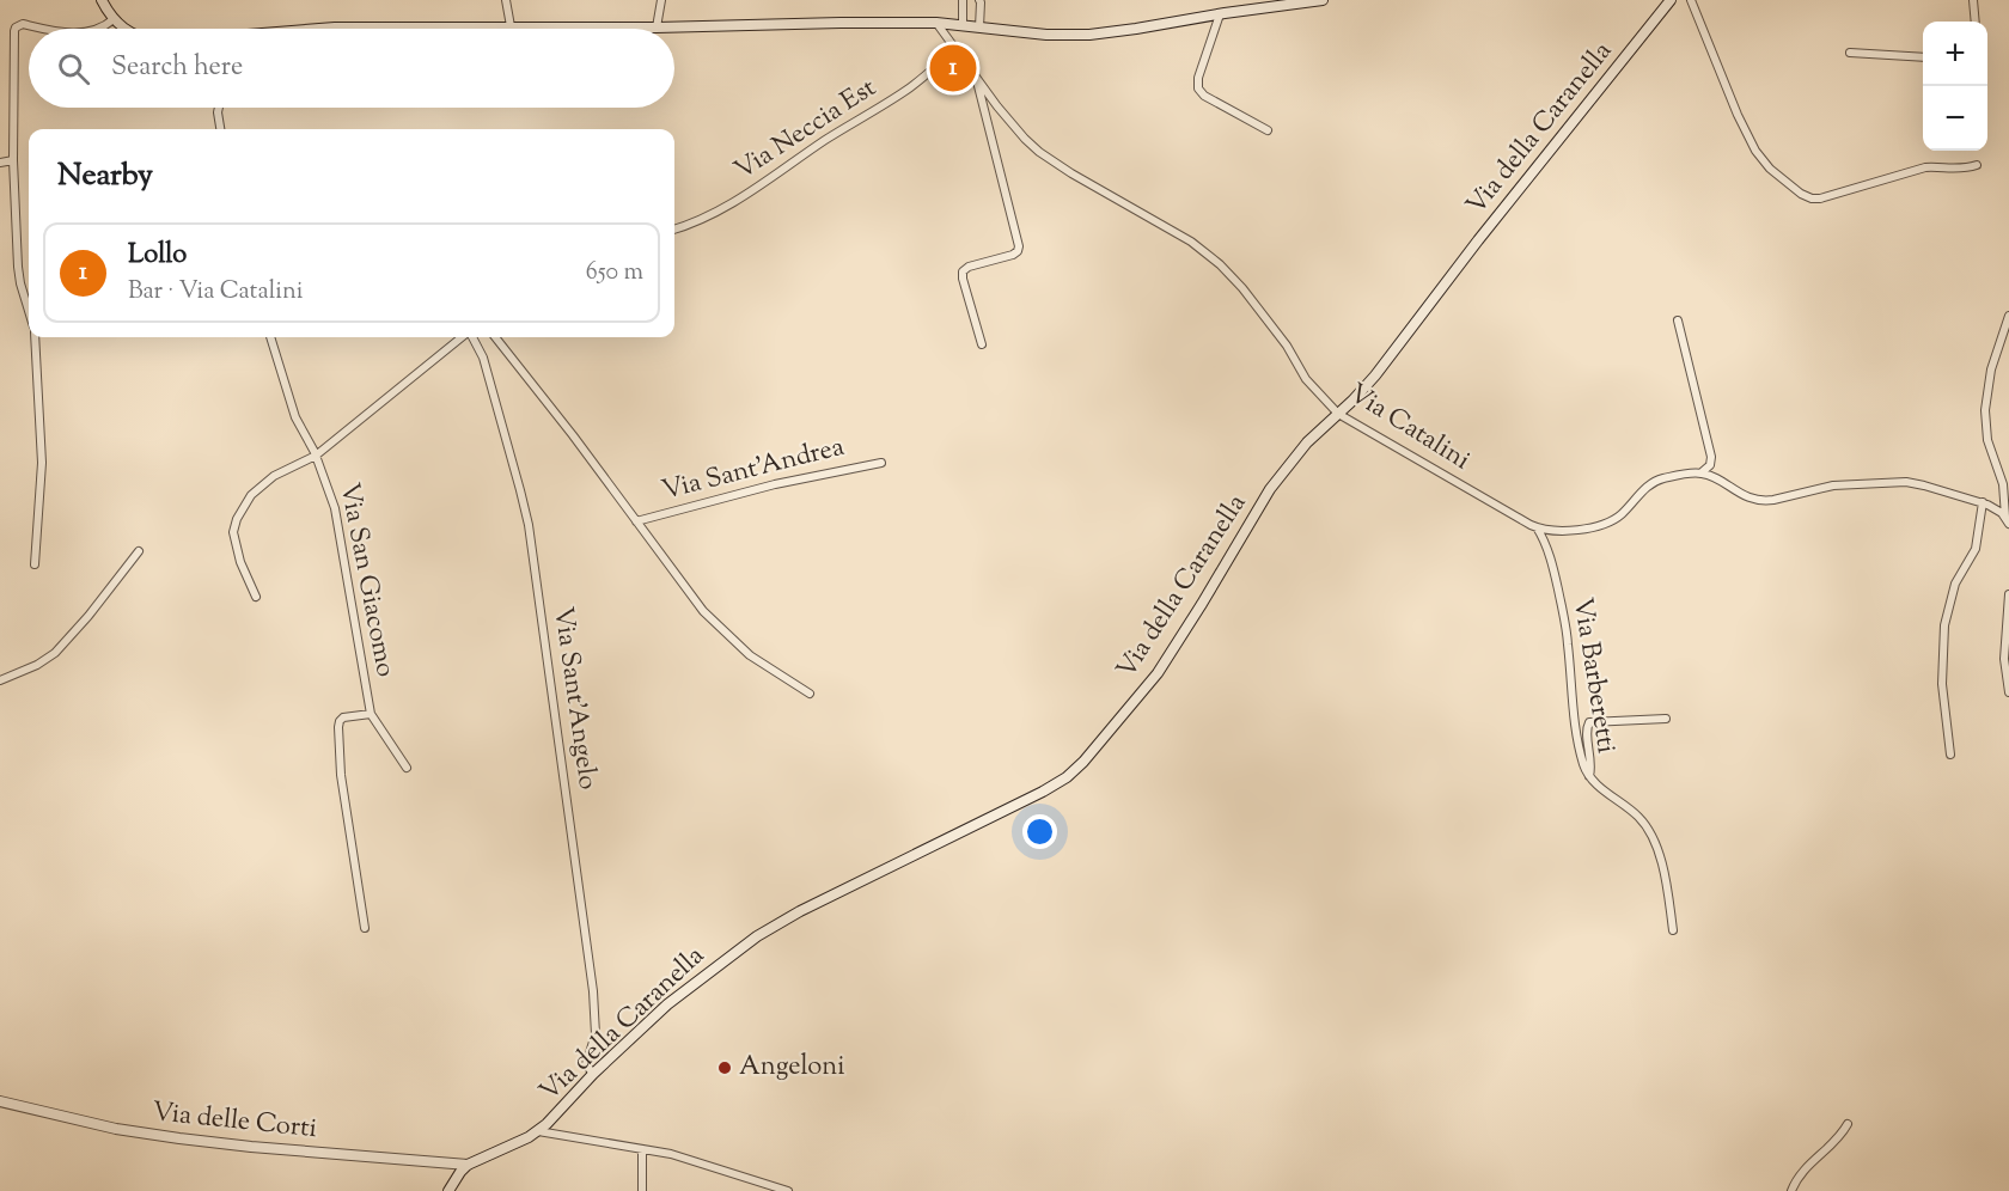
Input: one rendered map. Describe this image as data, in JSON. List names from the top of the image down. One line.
{"streets":{"main road":["Via della Caranella"],"street":["Via Neccia Est","Via Catalini","Via Sant'Andrea","Via San Giacomo","Via Barberetti","Via Sant'Angelo","Via delle Corti"]},"crossings":[["Via della Caranella","Via Catalini"],["Via della Caranella","Via Sant'Angelo"],["Via della Caranella","Via delle Corti"],["Via Neccia Est","Via Catalini"],["Via Catalini","Via Barberetti"]],"places":["Angeloni"],"page":{"map_buttons":["+","−"],"search":"Search here","pins":"1","heading":"Nearby","list":[{"mark":"1","name":"Lollo","note":"Bar · Via Catalini","value":"650 m"}]}}
